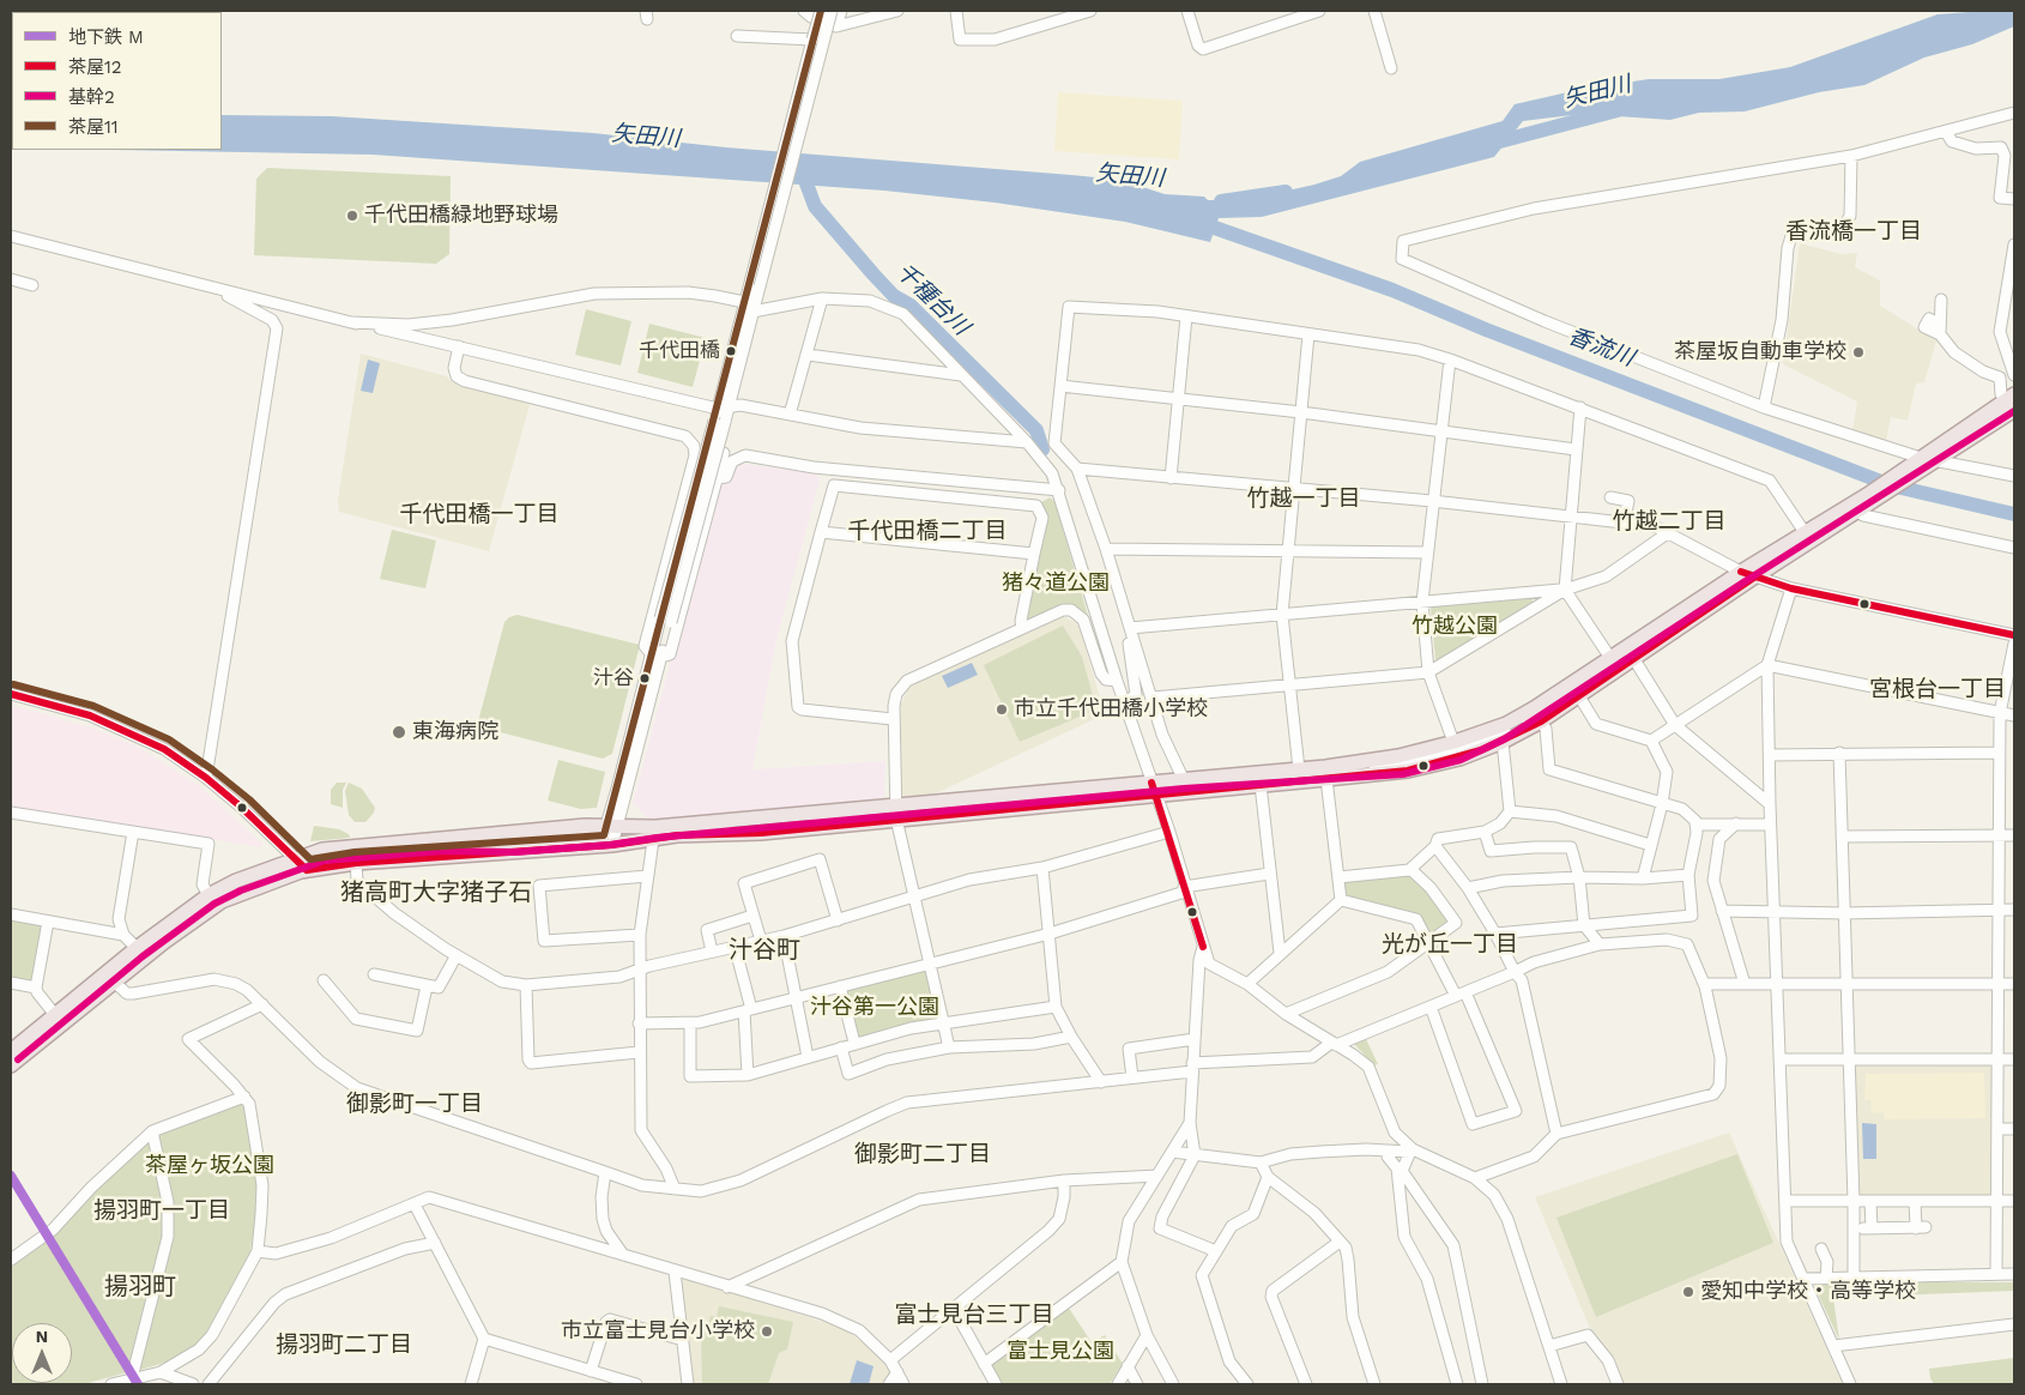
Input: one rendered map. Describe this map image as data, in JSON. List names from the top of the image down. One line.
{"districts":["香流橋一丁目","竹越一丁目","千代田橋一丁目","竹越二丁目","千代田橋二丁目","宮根台一丁目","猪高町大字猪子石","光が丘一丁目","汁谷町","御影町一丁目","御影町二丁目","揚羽町一丁目","揚羽町","富士見台三丁目","揚羽町二丁目"],"water":["矢田川","千種台川","香流川"],"parks":["猪々道公園","竹越公園","汁谷第一公園","茶屋ヶ坂公園","富士見公園"],"places":["千代田橋緑地野球場","千代田橋","茶屋坂自動車学校","汁谷","市立千代田橋小学校","東海病院","愛知中学校・高等学校","市立富士見台小学校"],"lines":["transit line 茶屋11","transit line 基幹2","transit line 茶屋12","metro line M"],"legend":["地下鉄 M","茶屋12","基幹2","茶屋11"],"north":"top"}
